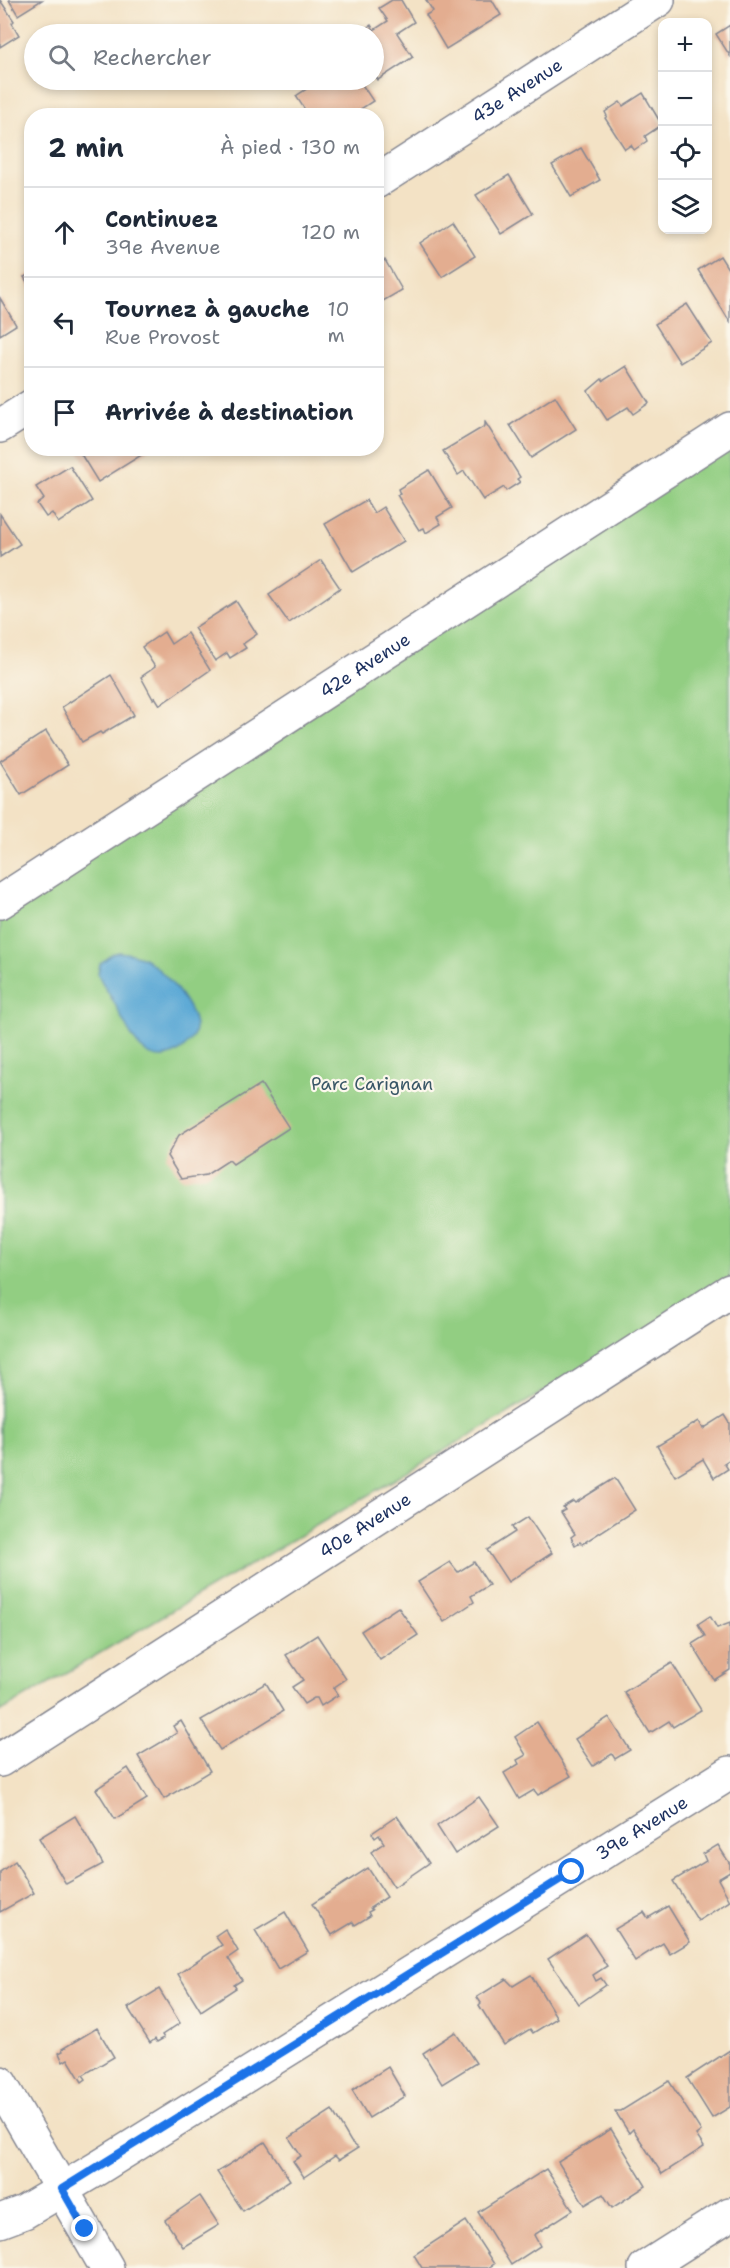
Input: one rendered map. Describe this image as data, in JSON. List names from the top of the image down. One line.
{"streets":{"street":["43e Avenue","42e Avenue","40e Avenue","39e Avenue"]},"parks":["Parc Carignan"],"page":{"map_buttons":["+","−"],"search":"Rechercher","heading":["2 min","À pied · 130 m"],"list":[["Continuez","39e Avenue","120 m"],["Tournez à gauche","Rue Provost","10 m"],"Arrivée à destination"]}}
